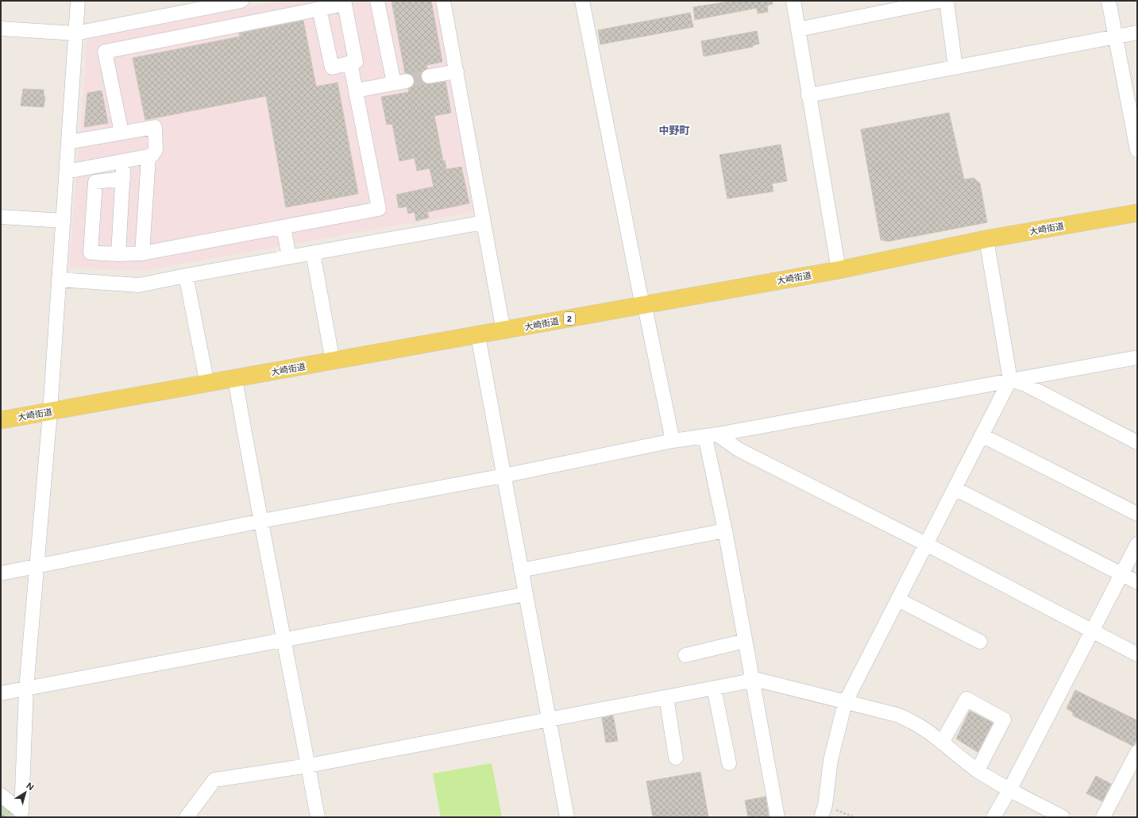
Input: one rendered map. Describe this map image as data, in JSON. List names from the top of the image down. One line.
{"streets":{"main road":["大崎街道","2"]},"districts":["中野町"],"north":"top right"}
